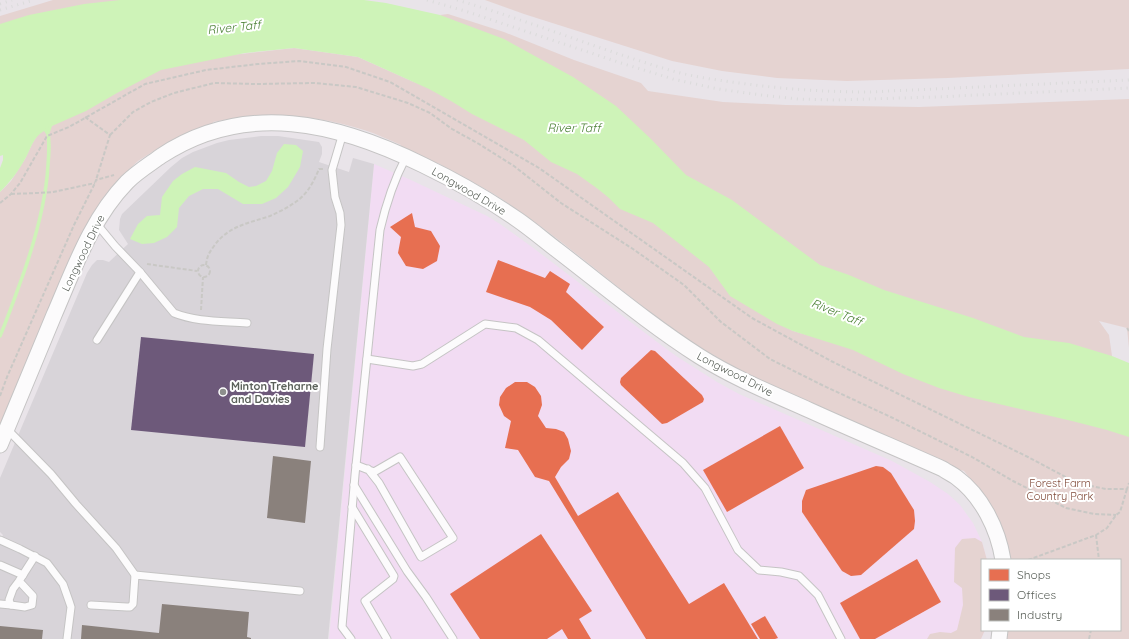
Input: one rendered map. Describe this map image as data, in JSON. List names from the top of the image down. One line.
{"streets":{"street":["Longwood Drive"]},"water":["River Taff"],"parks":["Forest Farm Country Park"],"places":["Minton Treharne and Davies"],"legend":["Shops","Offices","Industry"]}
